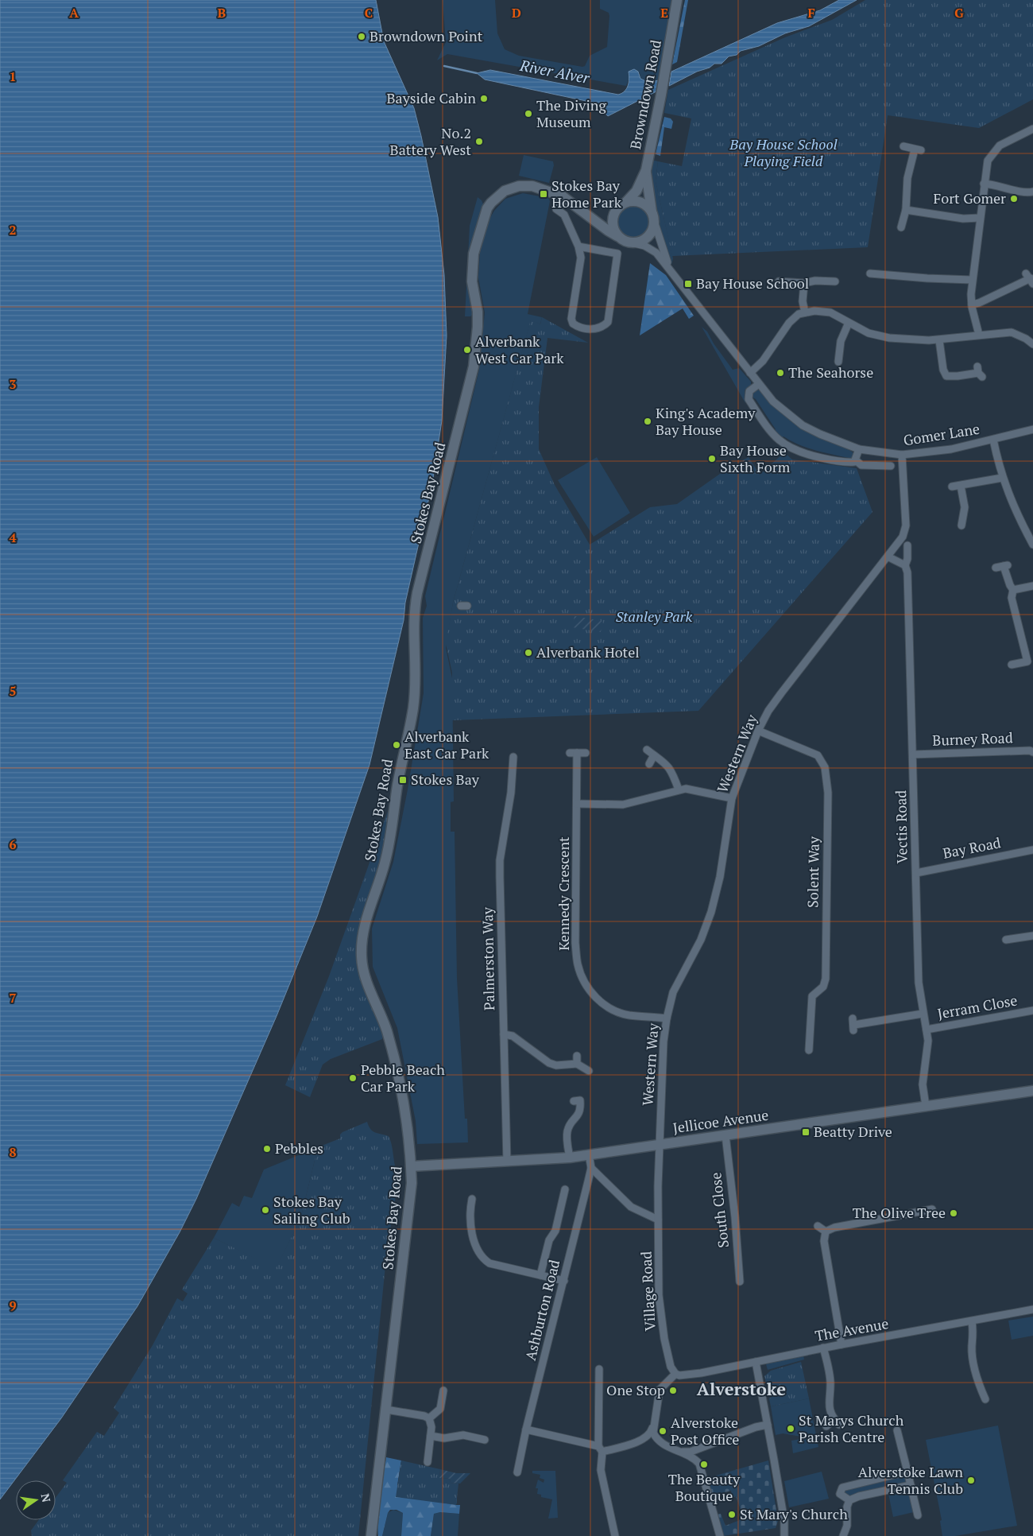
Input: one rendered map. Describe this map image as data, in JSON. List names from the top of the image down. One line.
{"streets":{"street":["Browndown Road","Gomer Lane","Stokes Bay Road","Burney Road","Western Way","Vectis Road","Bay Road","Solent Way","Kennedy Crescent","Palmerston Way","Jerram Close","Jellicoe Avenue","South Close","Village Road","Ashburton Road","The Avenue"]},"crossings":[["Browndown Road","Stokes Bay Road"],["Gomer Lane","Western Way"],["Stokes Bay Road","Jellicoe Avenue"],["Burney Road","Vectis Road"],["Western Way","Solent Way"],["Western Way","Kennedy Crescent"],["Western Way","Jellicoe Avenue"],["Western Way","Village Road"],["Vectis Road","Bay Road"],["Vectis Road","Jerram Close"],["Vectis Road","Jellicoe Avenue"],["Palmerston Way","Jellicoe Avenue"],["Jellicoe Avenue","South Close"],["Jellicoe Avenue","Village Road"],["Jellicoe Avenue","Ashburton Road"],["Village Road","The Avenue"]],"districts":["Alverstoke"],"water":["River Alver"],"parks":["Bay House School Playing Field","Stanley Park"],"places":{"other":["Browndown Point","Bayside Cabin","The Diving Museum","No.2 Battery West","Fort Gomer","Alverbank West Car Park","The Seahorse","King's Academy Bay House","Bay House Sixth Form","Alverbank Hotel","Alverbank East Car Park","Pebble Beach Car Park","Pebbles","Stokes Bay Sailing Club","The Olive Tree","One Stop","St Marys Church Parish Centre","Alverstoke Post Office","The Beauty Boutique","Alverstoke Lawn Tennis Club","St Mary's Church"],"transit":["Stokes Bay Home Park","Bay House School","Stokes Bay","Beatty Drive"]},"north":"right","grid":{"columns":["A","B","C","D","E","F","G"],"rows":["1","2","3","4","5","6","7","8","9"]}}
